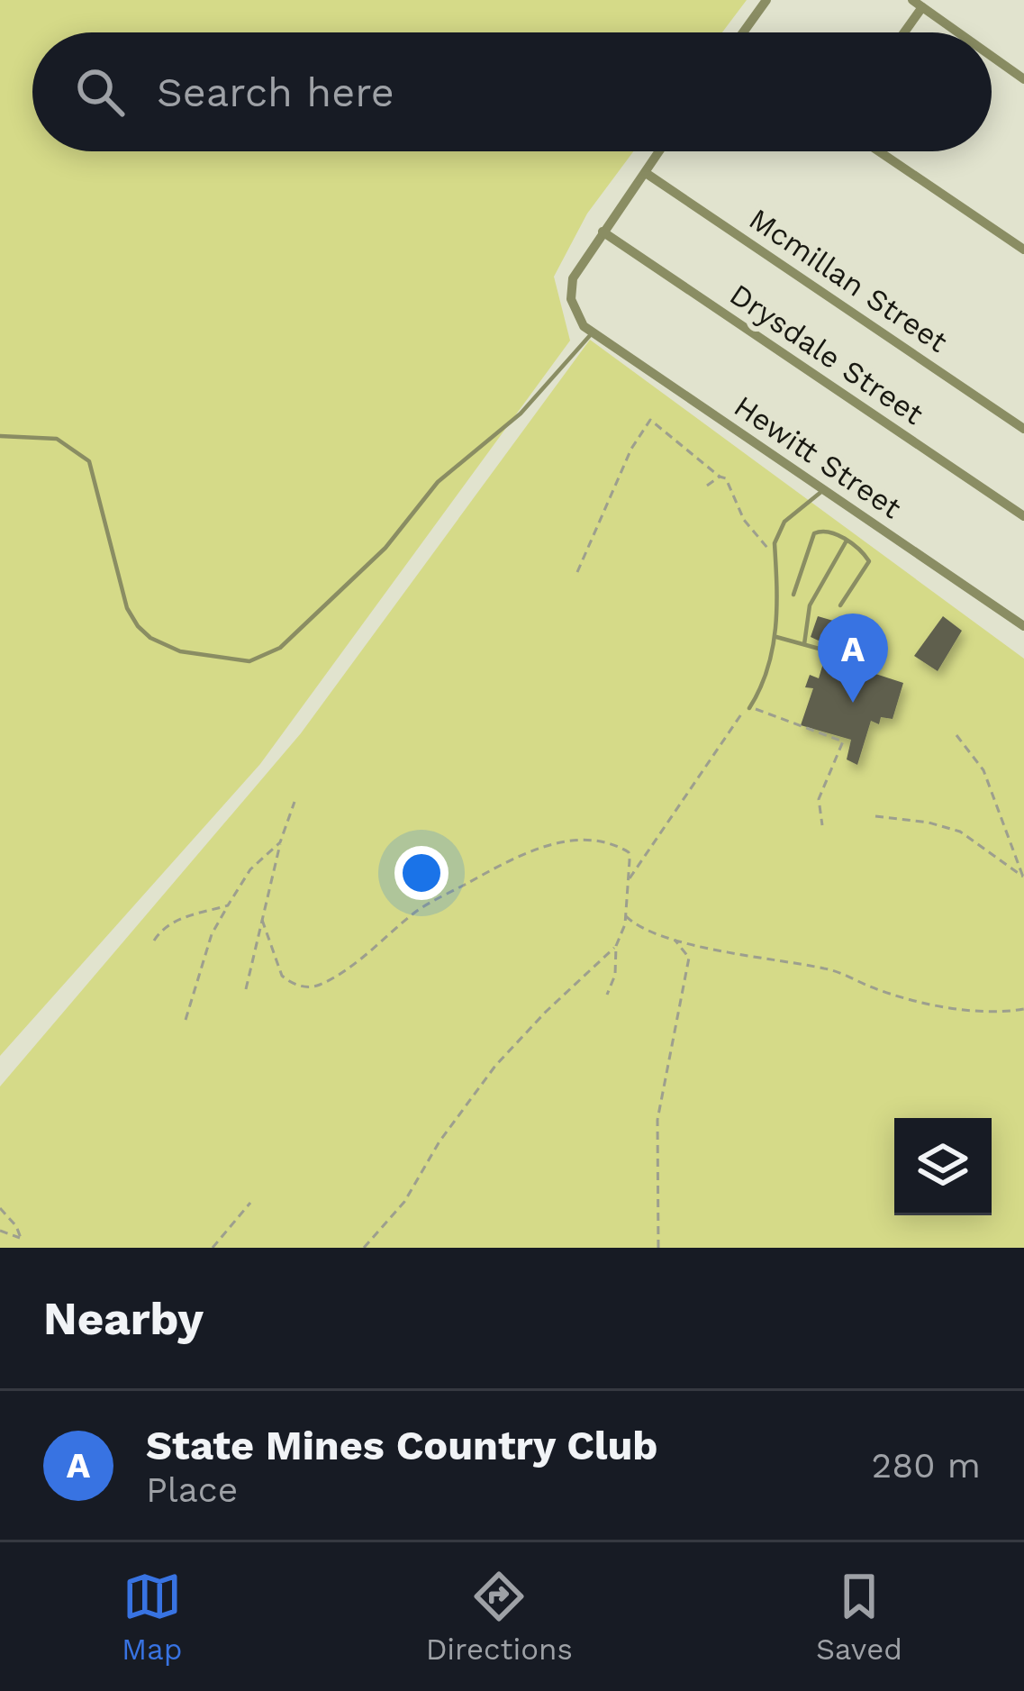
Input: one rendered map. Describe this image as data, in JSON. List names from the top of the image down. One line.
{"streets":{"street":["Mcmillan Street","Drysdale Street","Hewitt Street"]},"page":{"search":"Search here","pins":"A","heading":"Nearby","list":[{"mark":"A","name":"State Mines Country Club","note":"Place","value":"280 m"}],"nav":["Map","Directions","Saved"]}}
